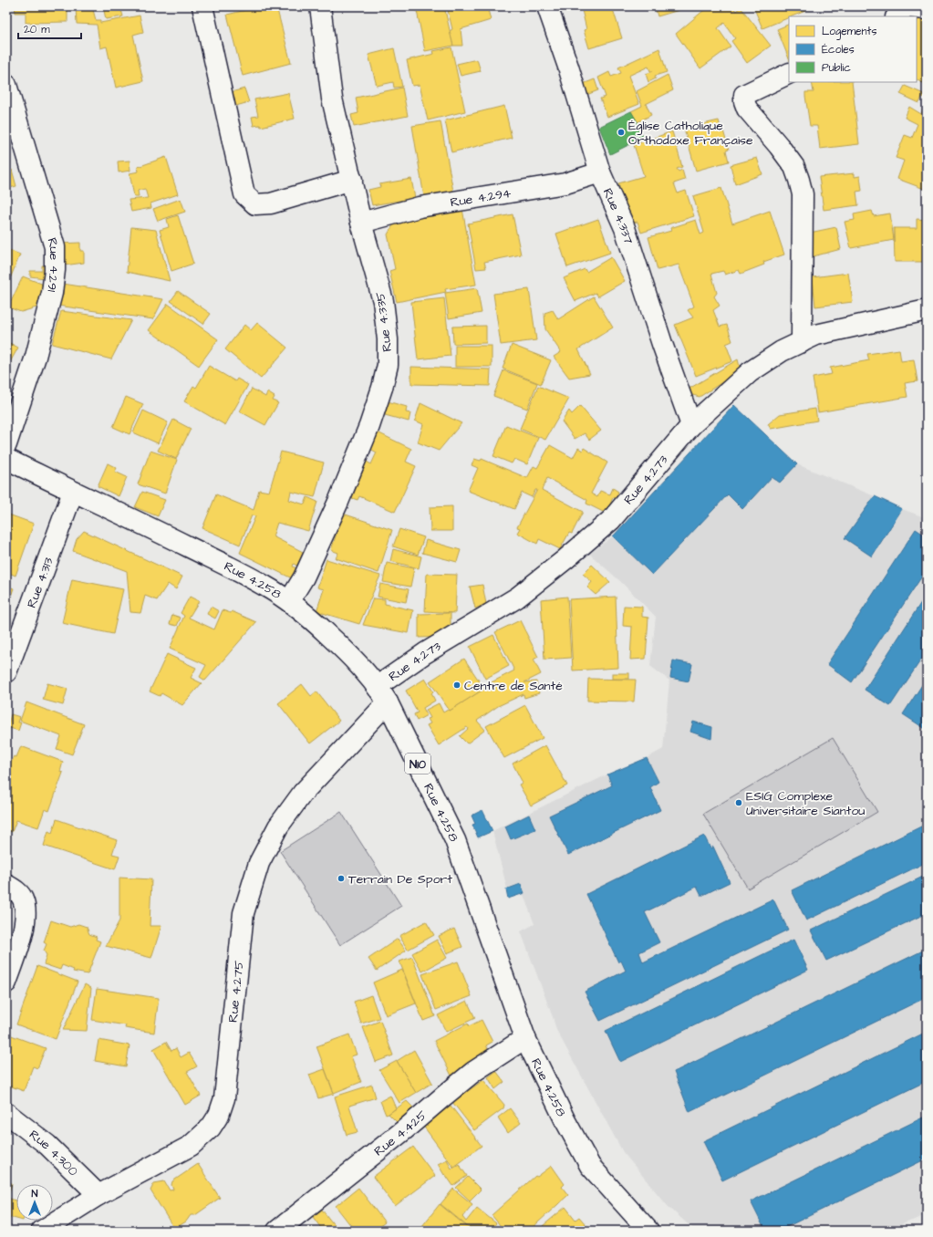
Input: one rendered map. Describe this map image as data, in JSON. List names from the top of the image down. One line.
{"streets":{"main road":["Rue 4.294","Rue 4.337","Rue 4.291","Rue 4.335","Rue 4.273","Rue 4.258","Rue 4.313","N10","Rue 4.275","Rue 4.425","Rue 4.300"]},"crossings":[["Rue 4.294","Rue 4.337"],["Rue 4.294","Rue 4.335"],["Rue 4.337","Rue 4.273"],["Rue 4.335","Rue 4.258"],["Rue 4.273","Rue 4.258"],["Rue 4.273","Rue 4.275"],["Rue 4.258","Rue 4.313"],["Rue 4.258","Rue 4.275"],["Rue 4.258","Rue 4.425"],["Rue 4.275","Rue 4.300"]],"places":["Église Catholique Orthodoxe Française","Centre de Santé","ESIG Complexe Universitaire Siantou","Terrain De Sport"],"legend":["Logements","Écoles","Public"],"scale_bar":"20 m","north":"top"}
